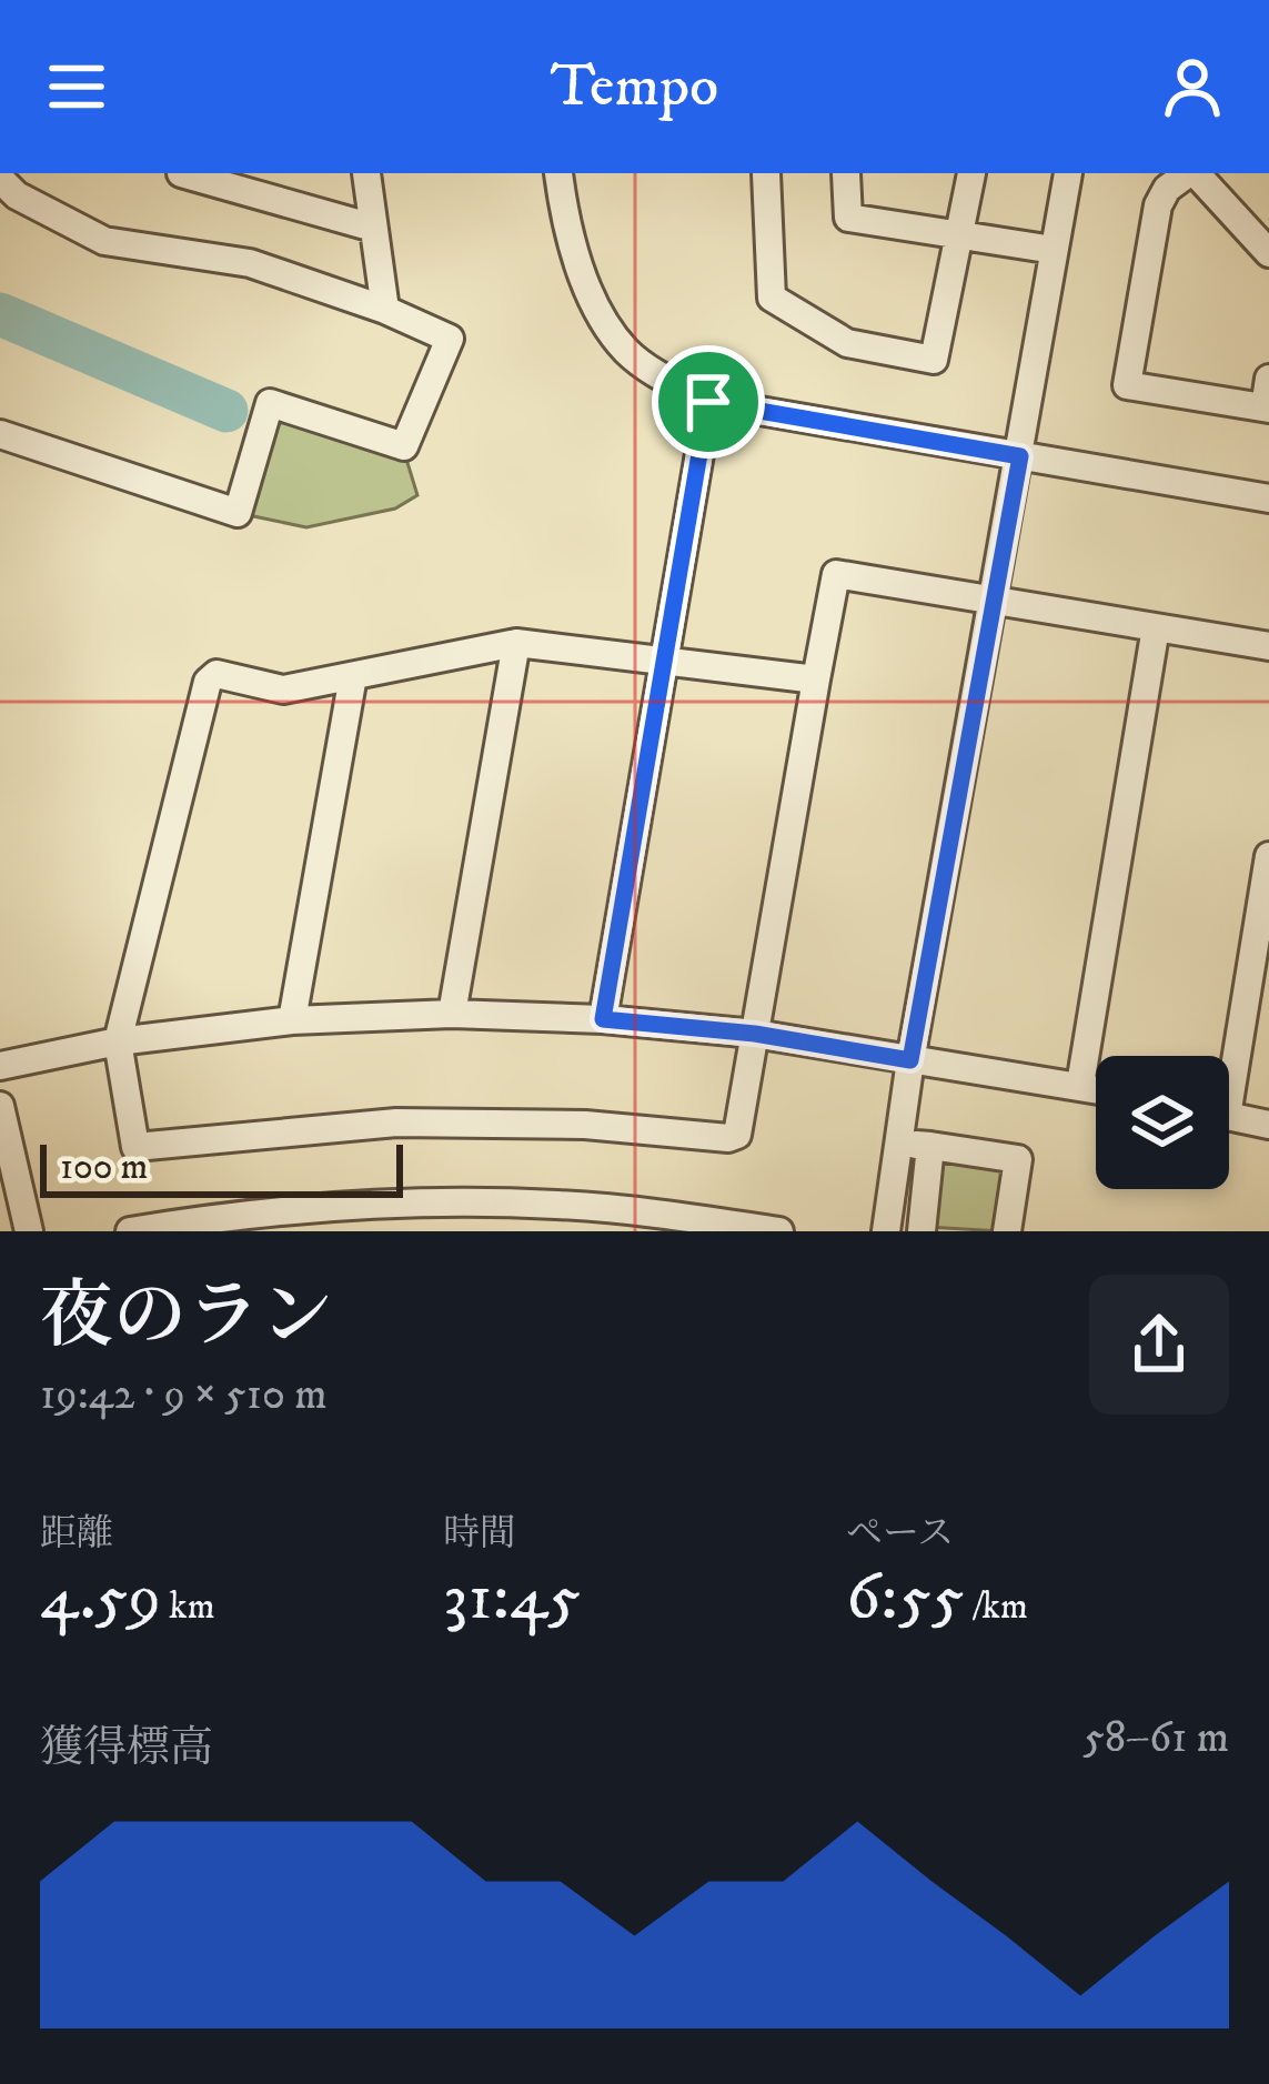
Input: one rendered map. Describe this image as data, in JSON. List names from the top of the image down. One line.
{"scale_bar":"100 m","page":{"header":"Tempo","scale":"100 m","heading":["夜のラン","19:42 · 9 × 510 m"],"stats":[["距離","4.59 km"],["時間","31:45"],["ペース","6:55 /km"]],"chart":["獲得標高","58–61 m"]}}
